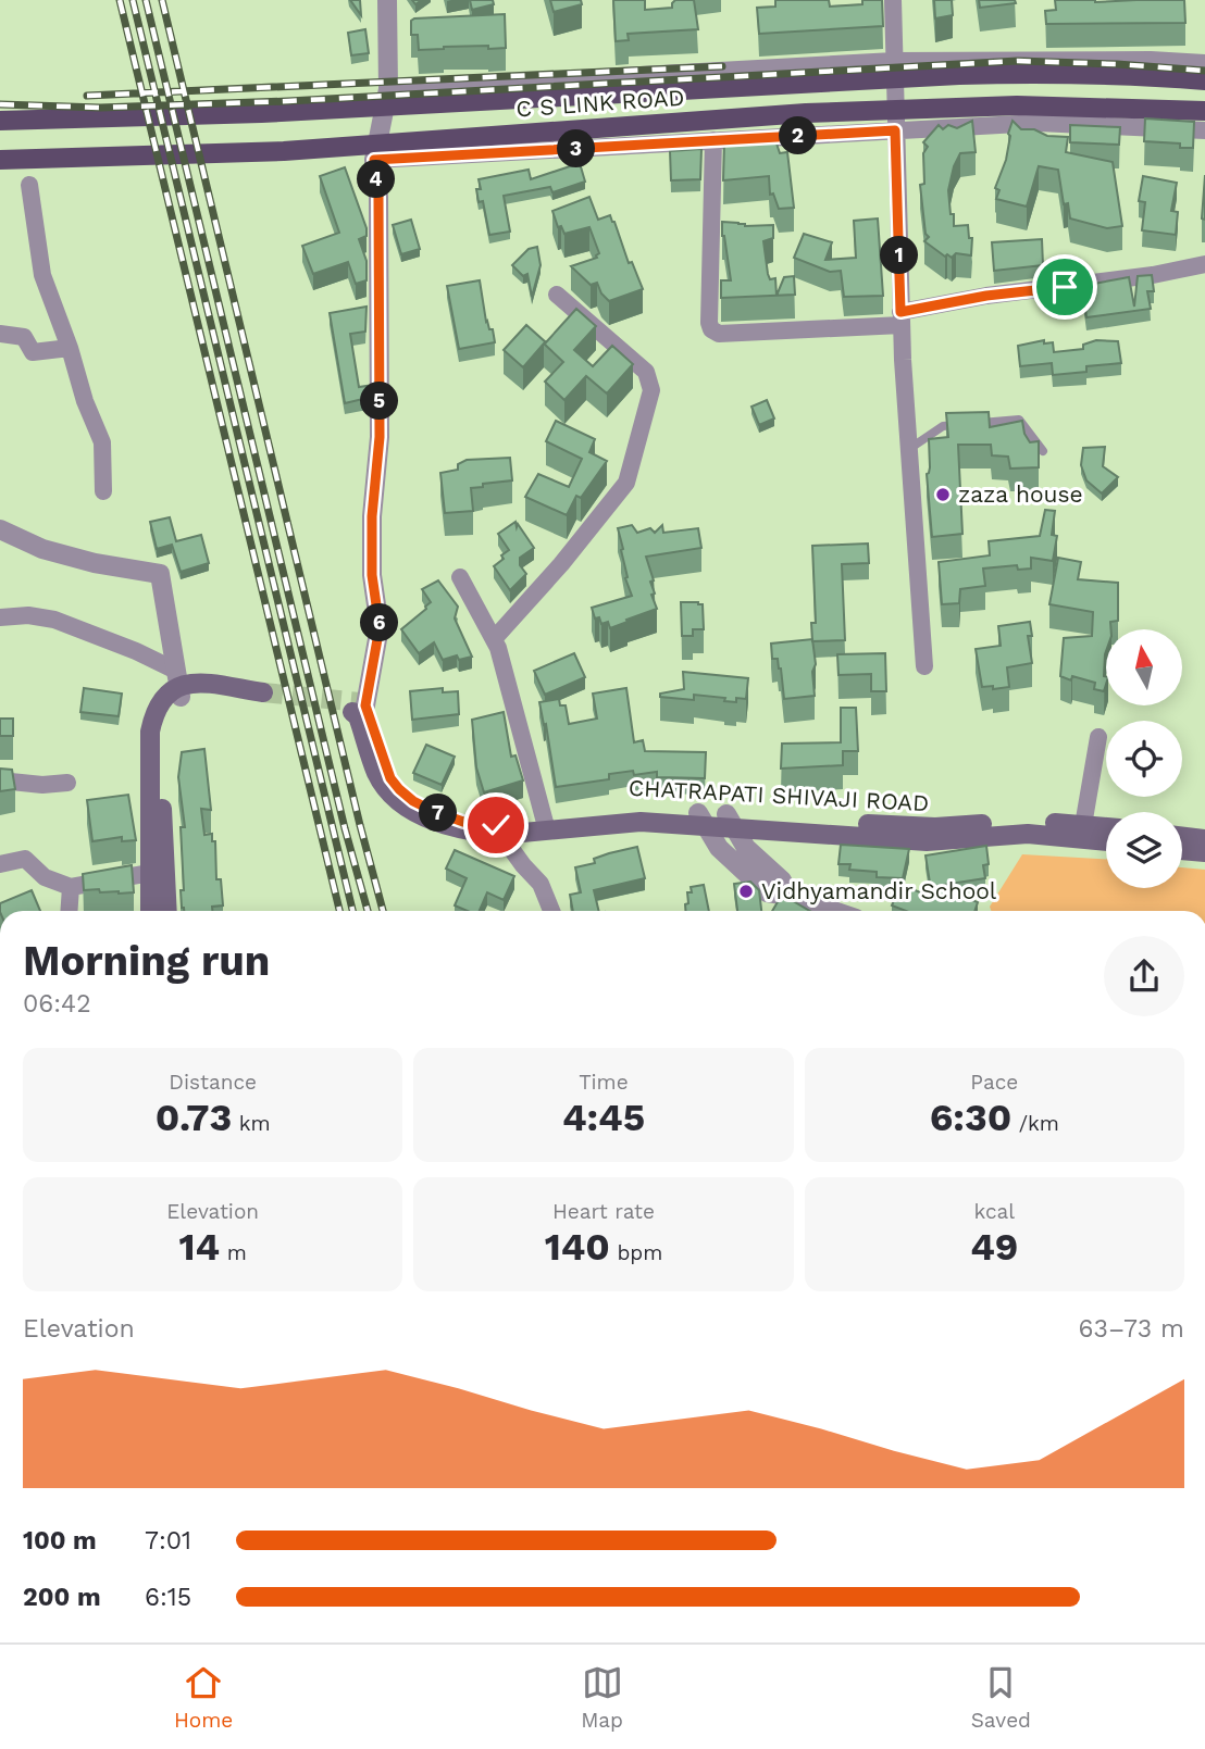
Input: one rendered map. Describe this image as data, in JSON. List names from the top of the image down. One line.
{"streets":{"main road":["C S LINK ROAD"]},"places":["zaza house","Vidhyamandir School"],"north":"top","page":{"pins":["2","3","4","1","5","6","7"],"heading":["Morning run","06:42"],"stats":[["Distance","0.73 km"],["Time","4:45"],["Pace","6:30 /km"],["Elevation","14 m"],["Heart rate","140 bpm"],["kcal","49"]],"chart":["Elevation","63–73 m"],"list":[{"name":"100 m","note":"7:01"},{"name":"200 m","note":"6:15"}],"tabs":["Home","Map","Saved"]}}
